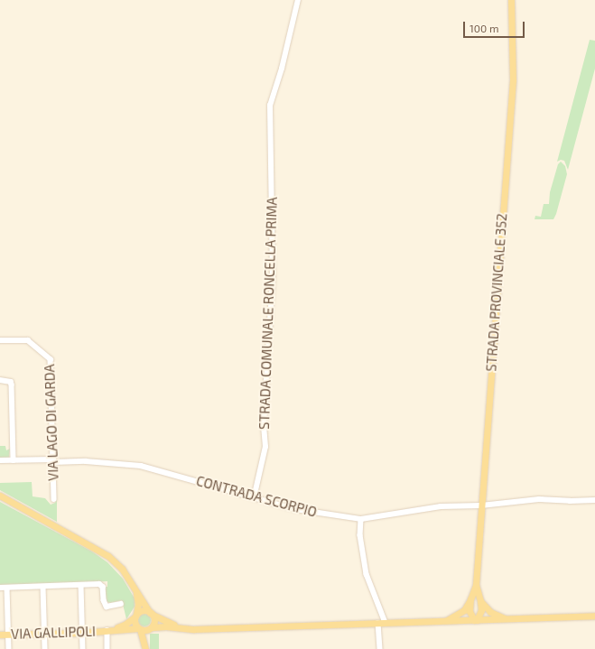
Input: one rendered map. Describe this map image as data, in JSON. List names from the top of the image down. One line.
{"streets":{"main road":["STRADA PROVINCIALE 352","VIA GALLIPOLI"],"street":["STRADA COMUNALE RONCELLA PRIMA","VIA LAGO DI GARDA","CONTRADA SCORPIO"]},"crossings":[["STRADA PROVINCIALE 352","CONTRADA SCORPIO"],["STRADA COMUNALE RONCELLA PRIMA","CONTRADA SCORPIO"],["VIA LAGO DI GARDA","CONTRADA SCORPIO"]],"scale_bar":"100 m"}
